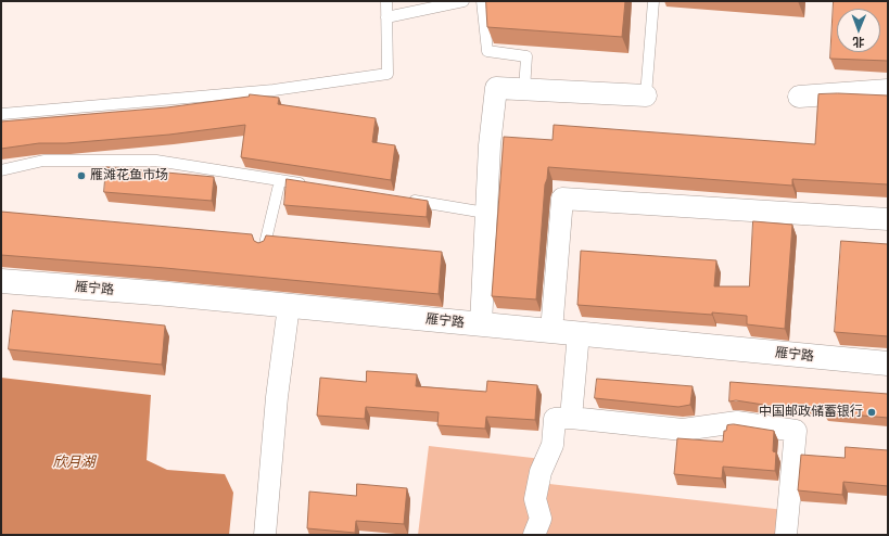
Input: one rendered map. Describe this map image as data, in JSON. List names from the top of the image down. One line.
{"streets":{"main road":["雁宁路"]},"water":["欣月湖"],"places":["雁滩花鱼市场","中国邮政储蓄银行"],"north":"bottom"}
